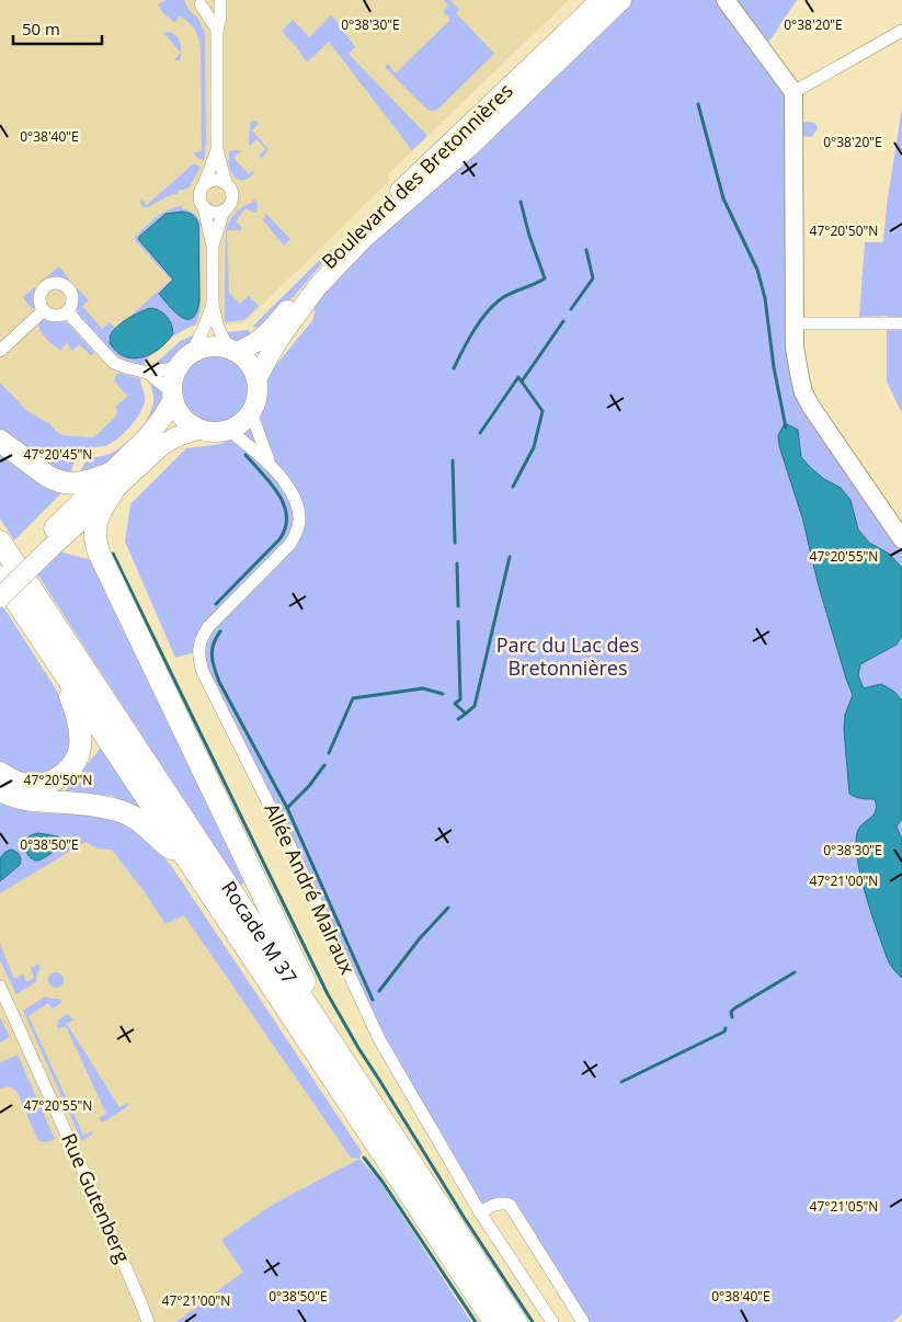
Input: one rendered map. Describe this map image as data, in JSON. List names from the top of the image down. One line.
{"streets":{"highway":["Rocade M 37"],"main road":["Boulevard des Bretonnières"],"street":["Allée André Malraux","Rue Gutenberg"]},"crossings":[["Boulevard des Bretonnières","Allée André Malraux"]],"parks":["Parc du Lac des Bretonnières"],"scale_bar":"50 m","coordinates":["0°38'30\"E","0°38'20\"E","0°38'40\"E","47°20'50\"N","47°20'45\"N","47°20'55\"N","0°38'50\"E","47°21'00\"N","47°21'05\"N"]}
